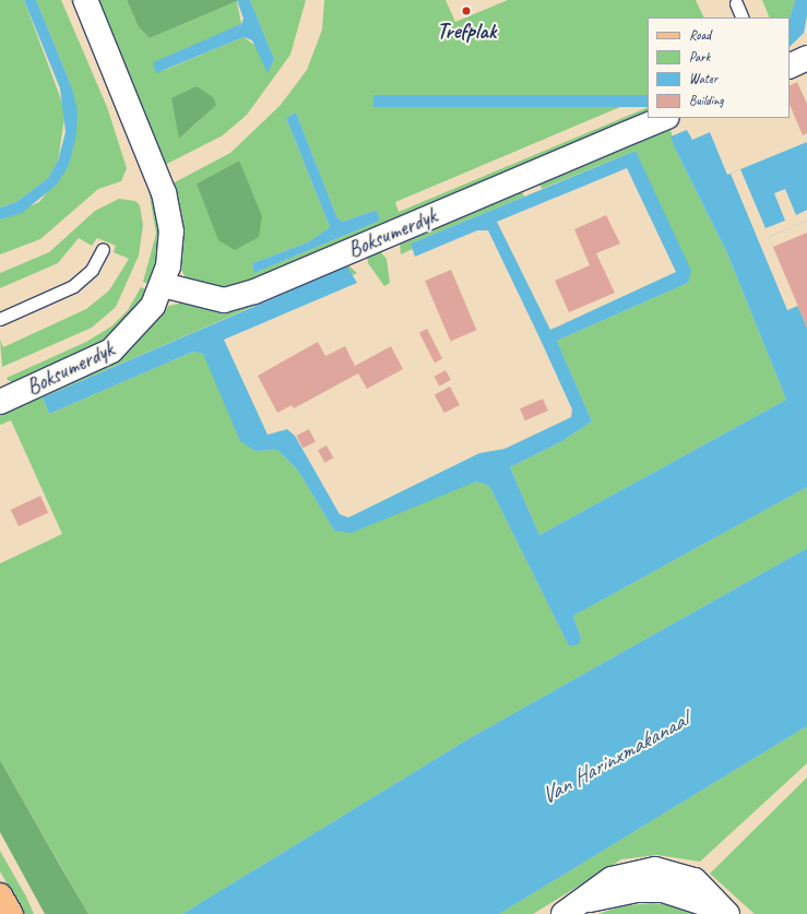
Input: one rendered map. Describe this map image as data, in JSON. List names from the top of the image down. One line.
{"streets":{"street":["Boksumerdyk"]},"water":["Van Harinxmakanaal"],"places":["Trefplak"],"legend":["Road","Park","Water","Building"]}
